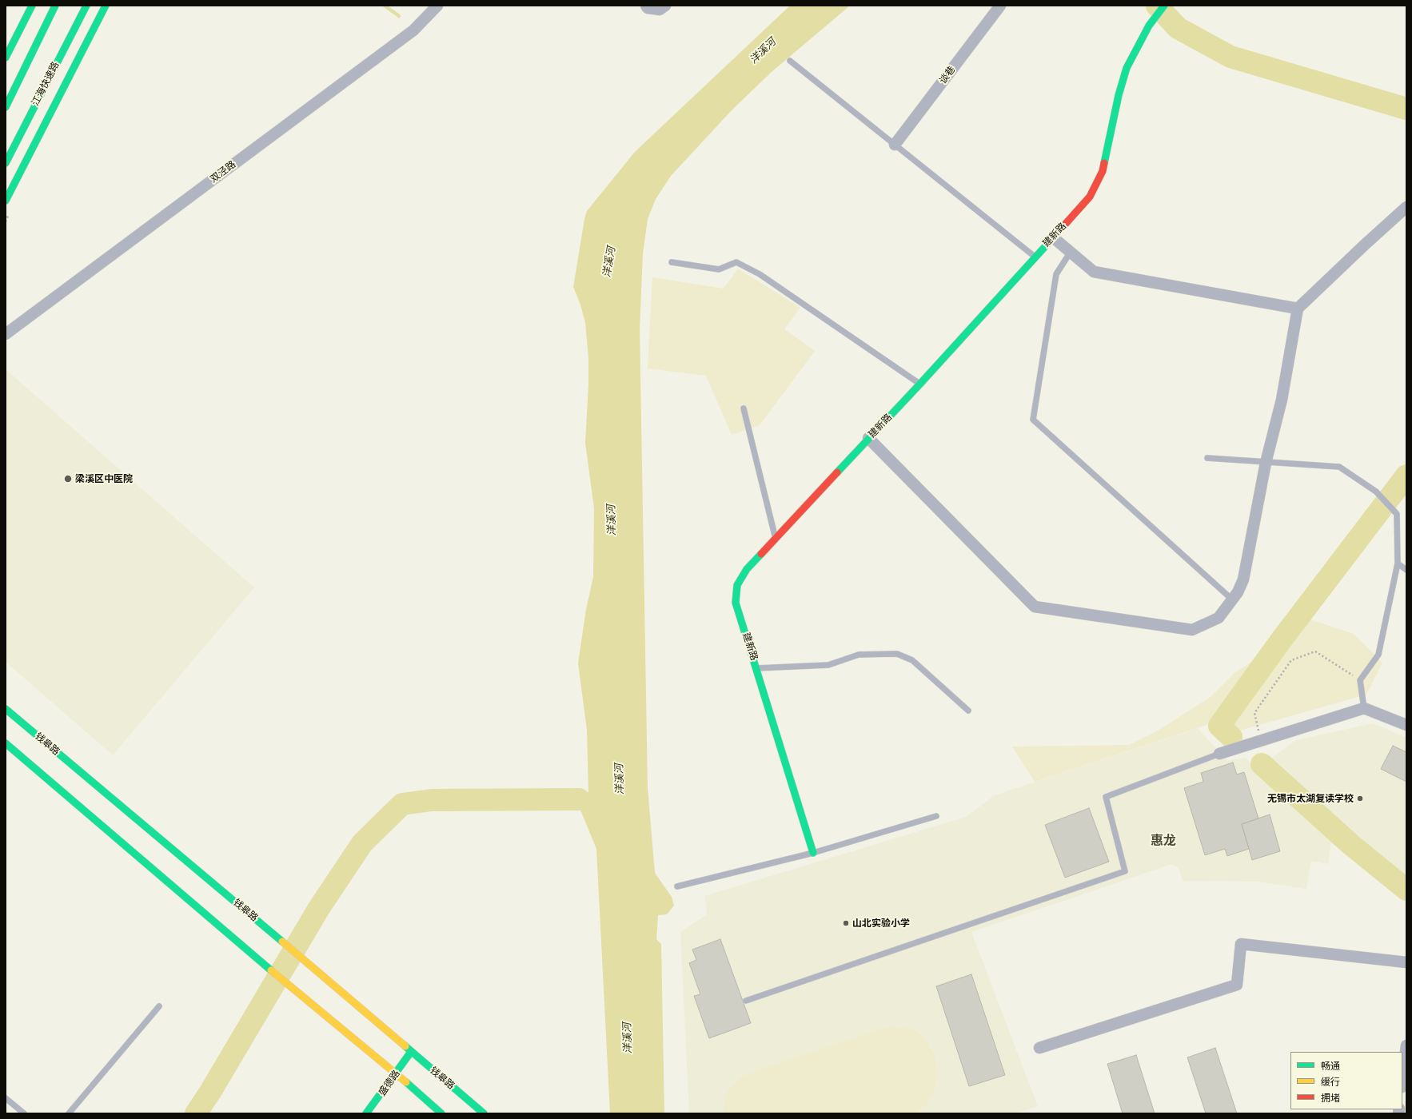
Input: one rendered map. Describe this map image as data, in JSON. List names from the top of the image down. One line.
{"streets":{"main road":["江海快速路","建新路","钱皋路","盛德路"],"street":["谈巷","双泾路"]},"crossings":[["钱皋路","盛德路"]],"districts":["惠龙"],"water":["洋溪河"],"places":["梁溪区中医院","无锡市太湖复读学校","山北实验小学"],"legend":["畅通","缓行","拥堵"]}
